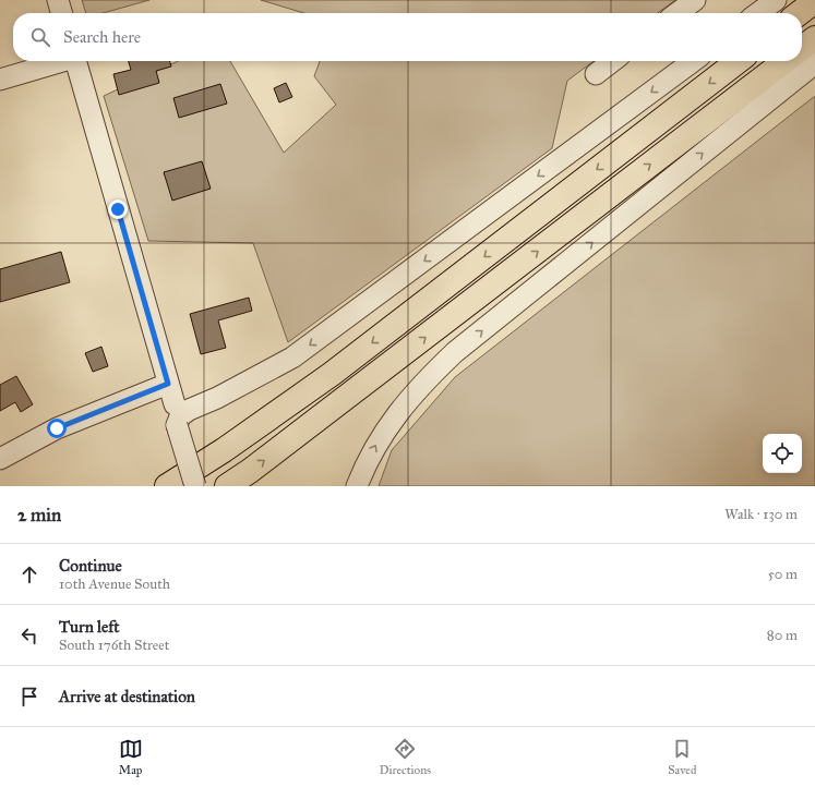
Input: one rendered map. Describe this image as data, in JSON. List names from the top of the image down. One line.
{"page":{"search":"Search here","heading":["2 min","Walk · 130 m"],"list":[["Continue","10th Avenue South","50 m"],["Turn left","South 176th Street","80 m"],"Arrive at destination"],"nav":["Map","Directions","Saved"]}}
